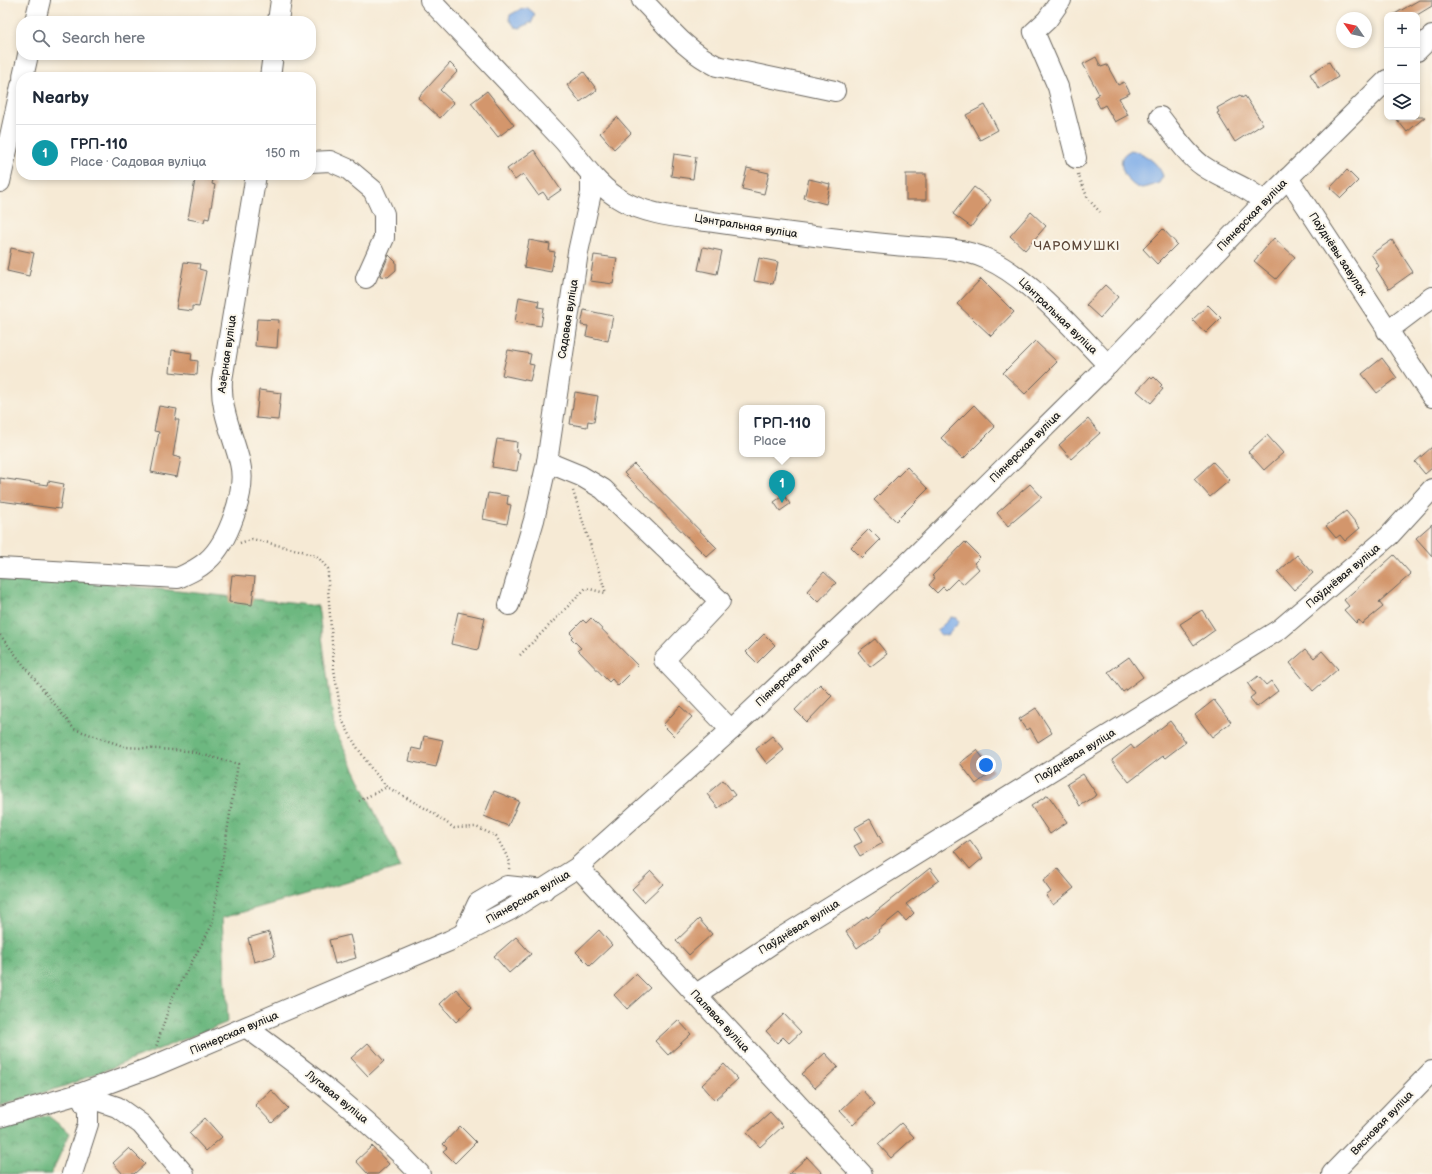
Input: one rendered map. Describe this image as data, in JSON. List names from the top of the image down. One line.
{"streets":{"street":["Піянерская вуліца","Цэнтральная вуліца","Паўднёвы завулак","Садовая вуліца","Азёрная вуліца","Паўднёвая вуліца","Палявая вуліца","Лугавая вуліца","Вясновая вуліца"]},"crossings":[["Піянерская вуліца","Цэнтральная вуліца"],["Піянерская вуліца","Паўднёвы завулак"],["Піянерская вуліца","Палявая вуліца"],["Піянерская вуліца","Лугавая вуліца"],["Цэнтральная вуліца","Садовая вуліца"],["Паўднёвая вуліца","Палявая вуліца"]],"districts":["ЧАРОМУШКІ"],"north":"top left","page":{"map_buttons":["+","−"],"search":"Search here","heading":"Nearby","list":[{"mark":"1","name":"ГРП-110","note":"Place · Садовая вуліца","value":"150 m"}],"popup":["ГРП-110","Place"],"pins":"1"}}
